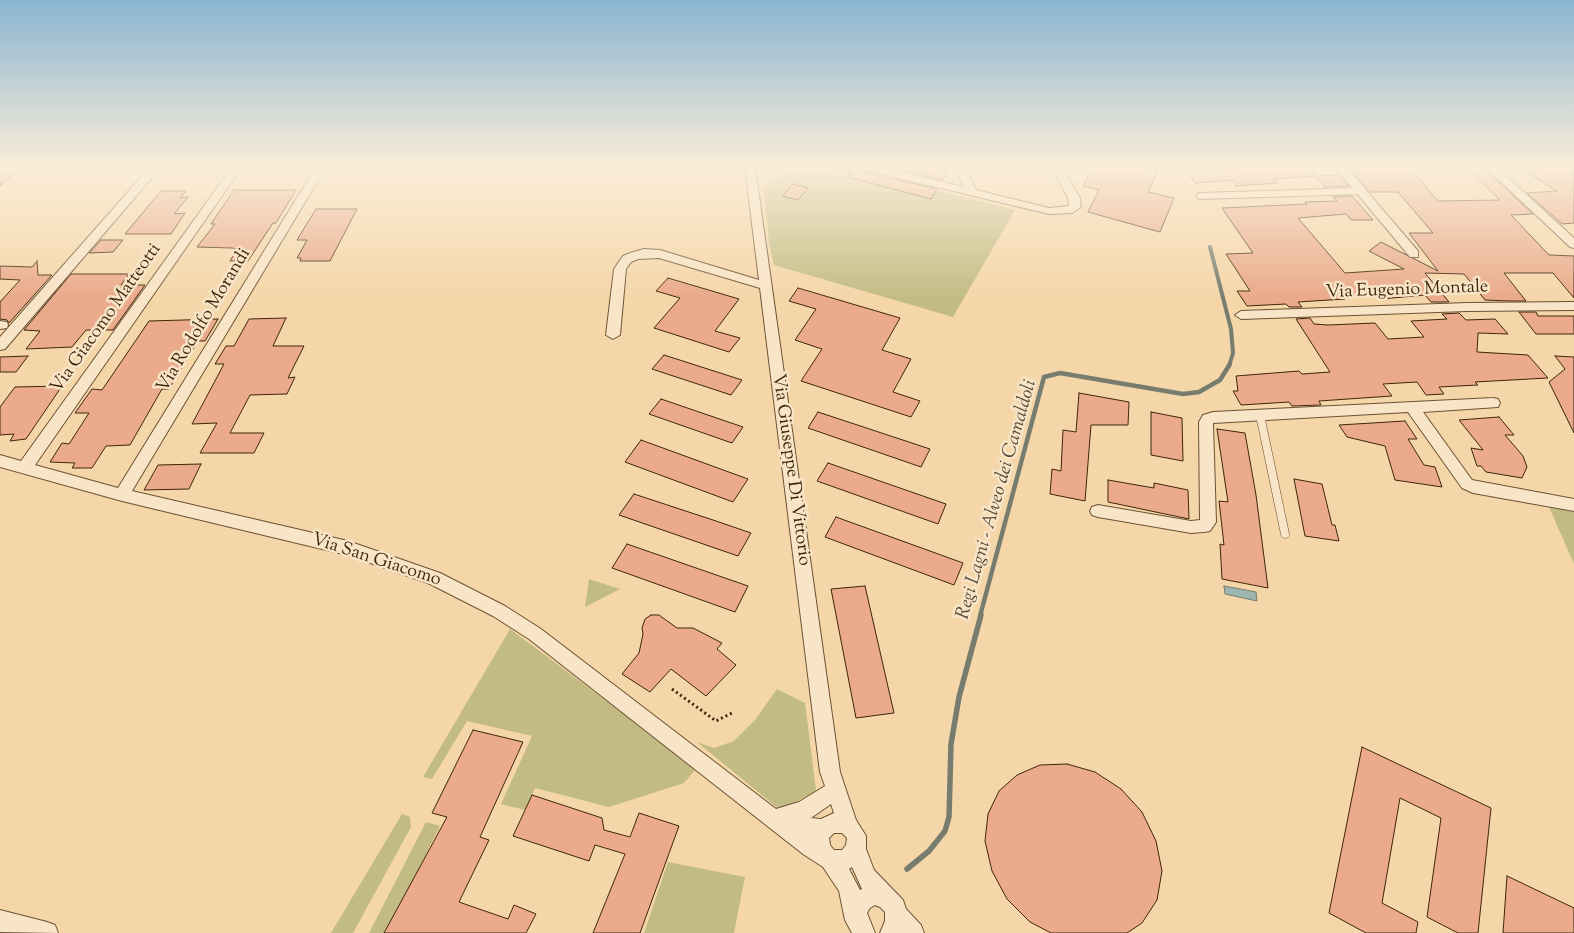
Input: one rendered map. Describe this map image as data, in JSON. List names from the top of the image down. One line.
{"streets":{"street":["Via Eugenio Montale","Via Giacomo Matteotti","Via Rodolfo Morandi","Via Giuseppe Di Vittorio","Via San Giacomo"]},"crossings":[["Via Giacomo Matteotti","Via San Giacomo"],["Via Rodolfo Morandi","Via San Giacomo"],["Via Giuseppe Di Vittorio","Via San Giacomo"]],"water":["Regi Lagni - Alveo dei Camaldoli"]}
